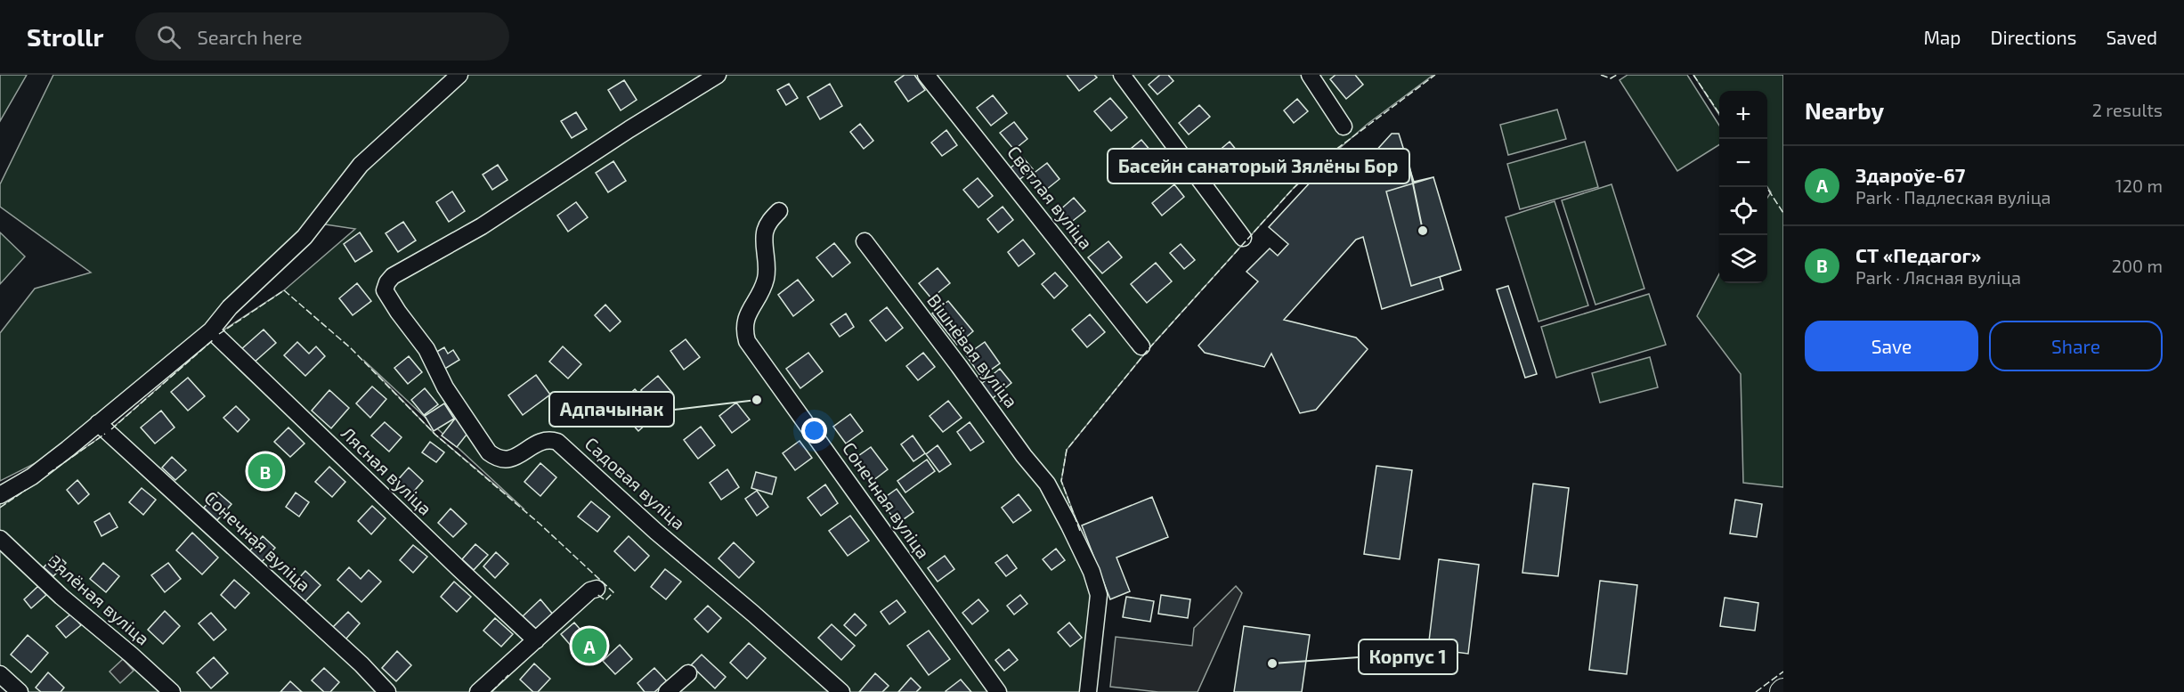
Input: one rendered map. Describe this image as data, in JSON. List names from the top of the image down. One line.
{"streets":{"street":["Светлая вуліца","Вішнёвая вуліца","Лясная вуліца","Садовая вуліца","Сонечная вуліца","Зялёная вуліца"]},"places":["Басейн санаторый Зялёны Бор","Адпачынак","Корпус 1"],"page":{"header":"Strollr","search":"Search here","nav":["Map","Directions","Saved"],"heading":["Nearby","2 results"],"map_buttons":["+","−"],"list":[{"mark":"A","name":"Здароўе-67","note":"Park · Падлеская вуліца","value":"120 m"},{"mark":"B","name":"СТ «Педагог»","note":"Park · Лясная вуліца","value":"200 m"}],"buttons":["Save","Share"],"pins":["B","A"]}}
